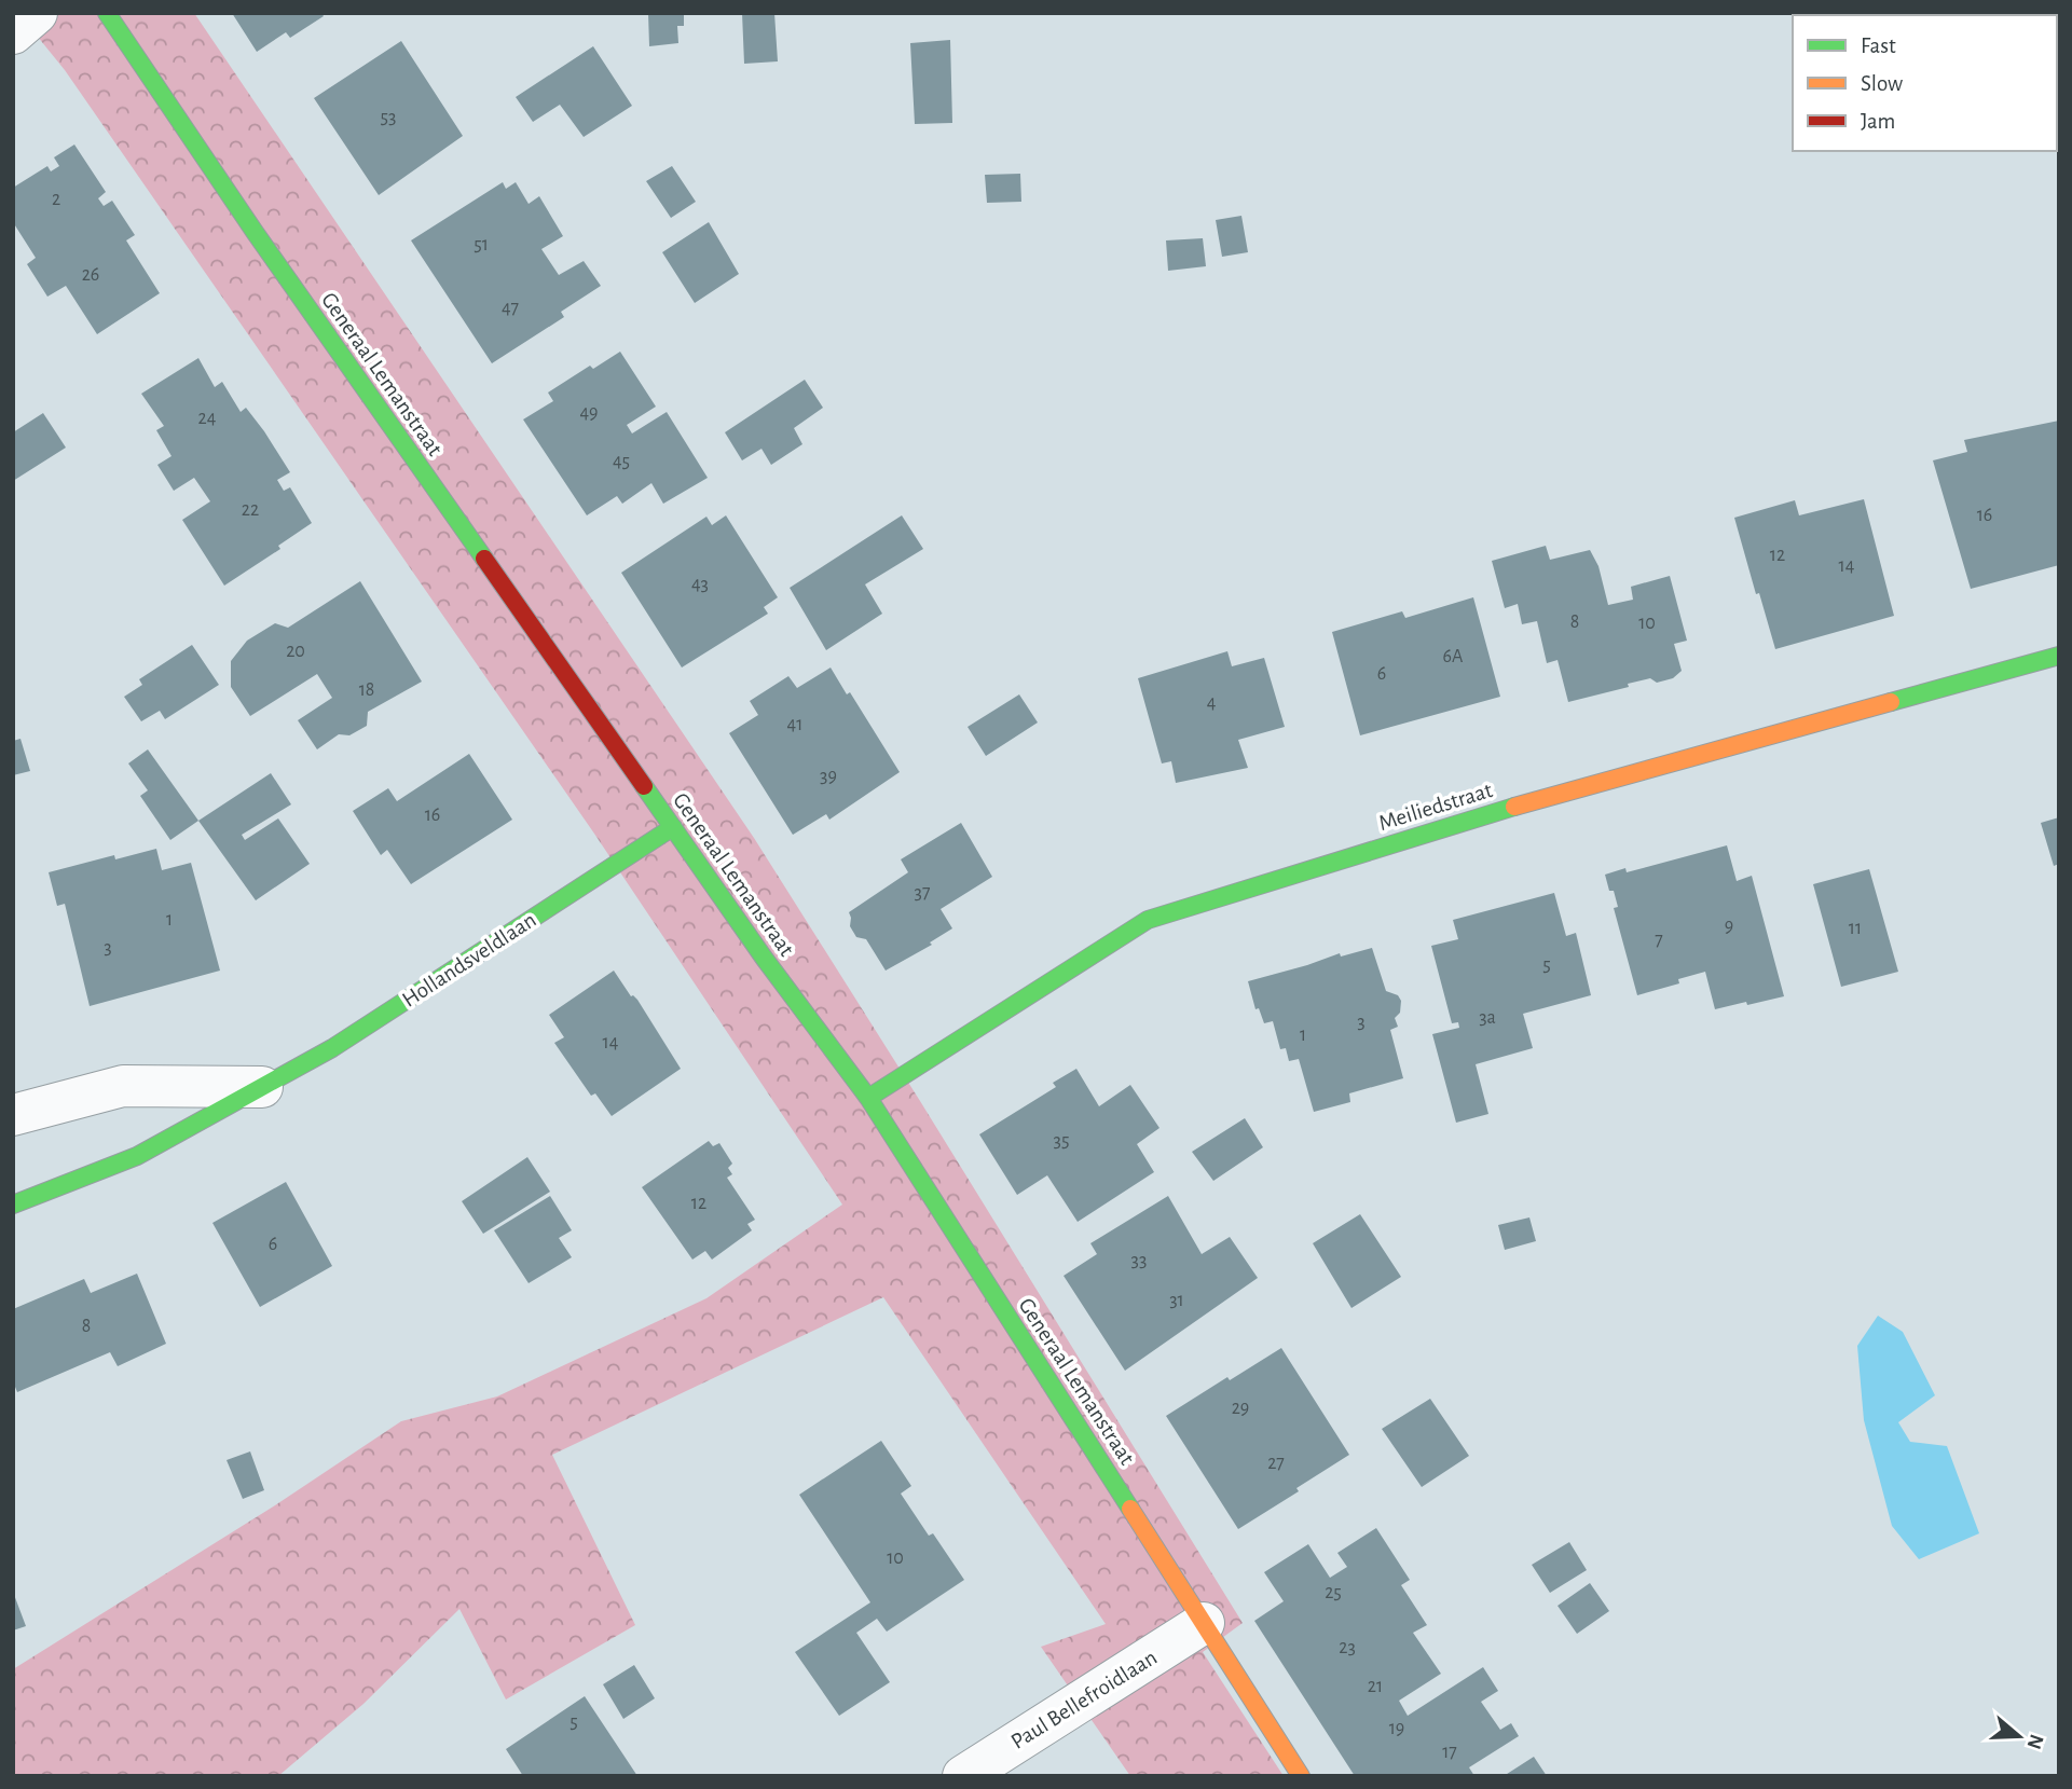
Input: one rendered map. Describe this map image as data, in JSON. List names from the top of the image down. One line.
{"streets":{"street":["Generaal Lemanstraat","Meiliedstraat","Hollandsveldlaan","Paul Bellefroidlaan"]},"crossings":[["Generaal Lemanstraat","Meiliedstraat"],["Generaal Lemanstraat","Hollandsveldlaan"],["Generaal Lemanstraat","Paul Bellefroidlaan"]],"house_numbers":["53","2","51","26","47","49","24","45","22","16","12","14","43","8","10","20","6A","6","18","4","41","39","16","37","1","9","11","7","3","5","3a","3","1","14","35","12","6","33","31","8","29","27","10","25","23","21","5","19","17"],"legend":["Fast","Slow","Jam"],"north":"right"}
